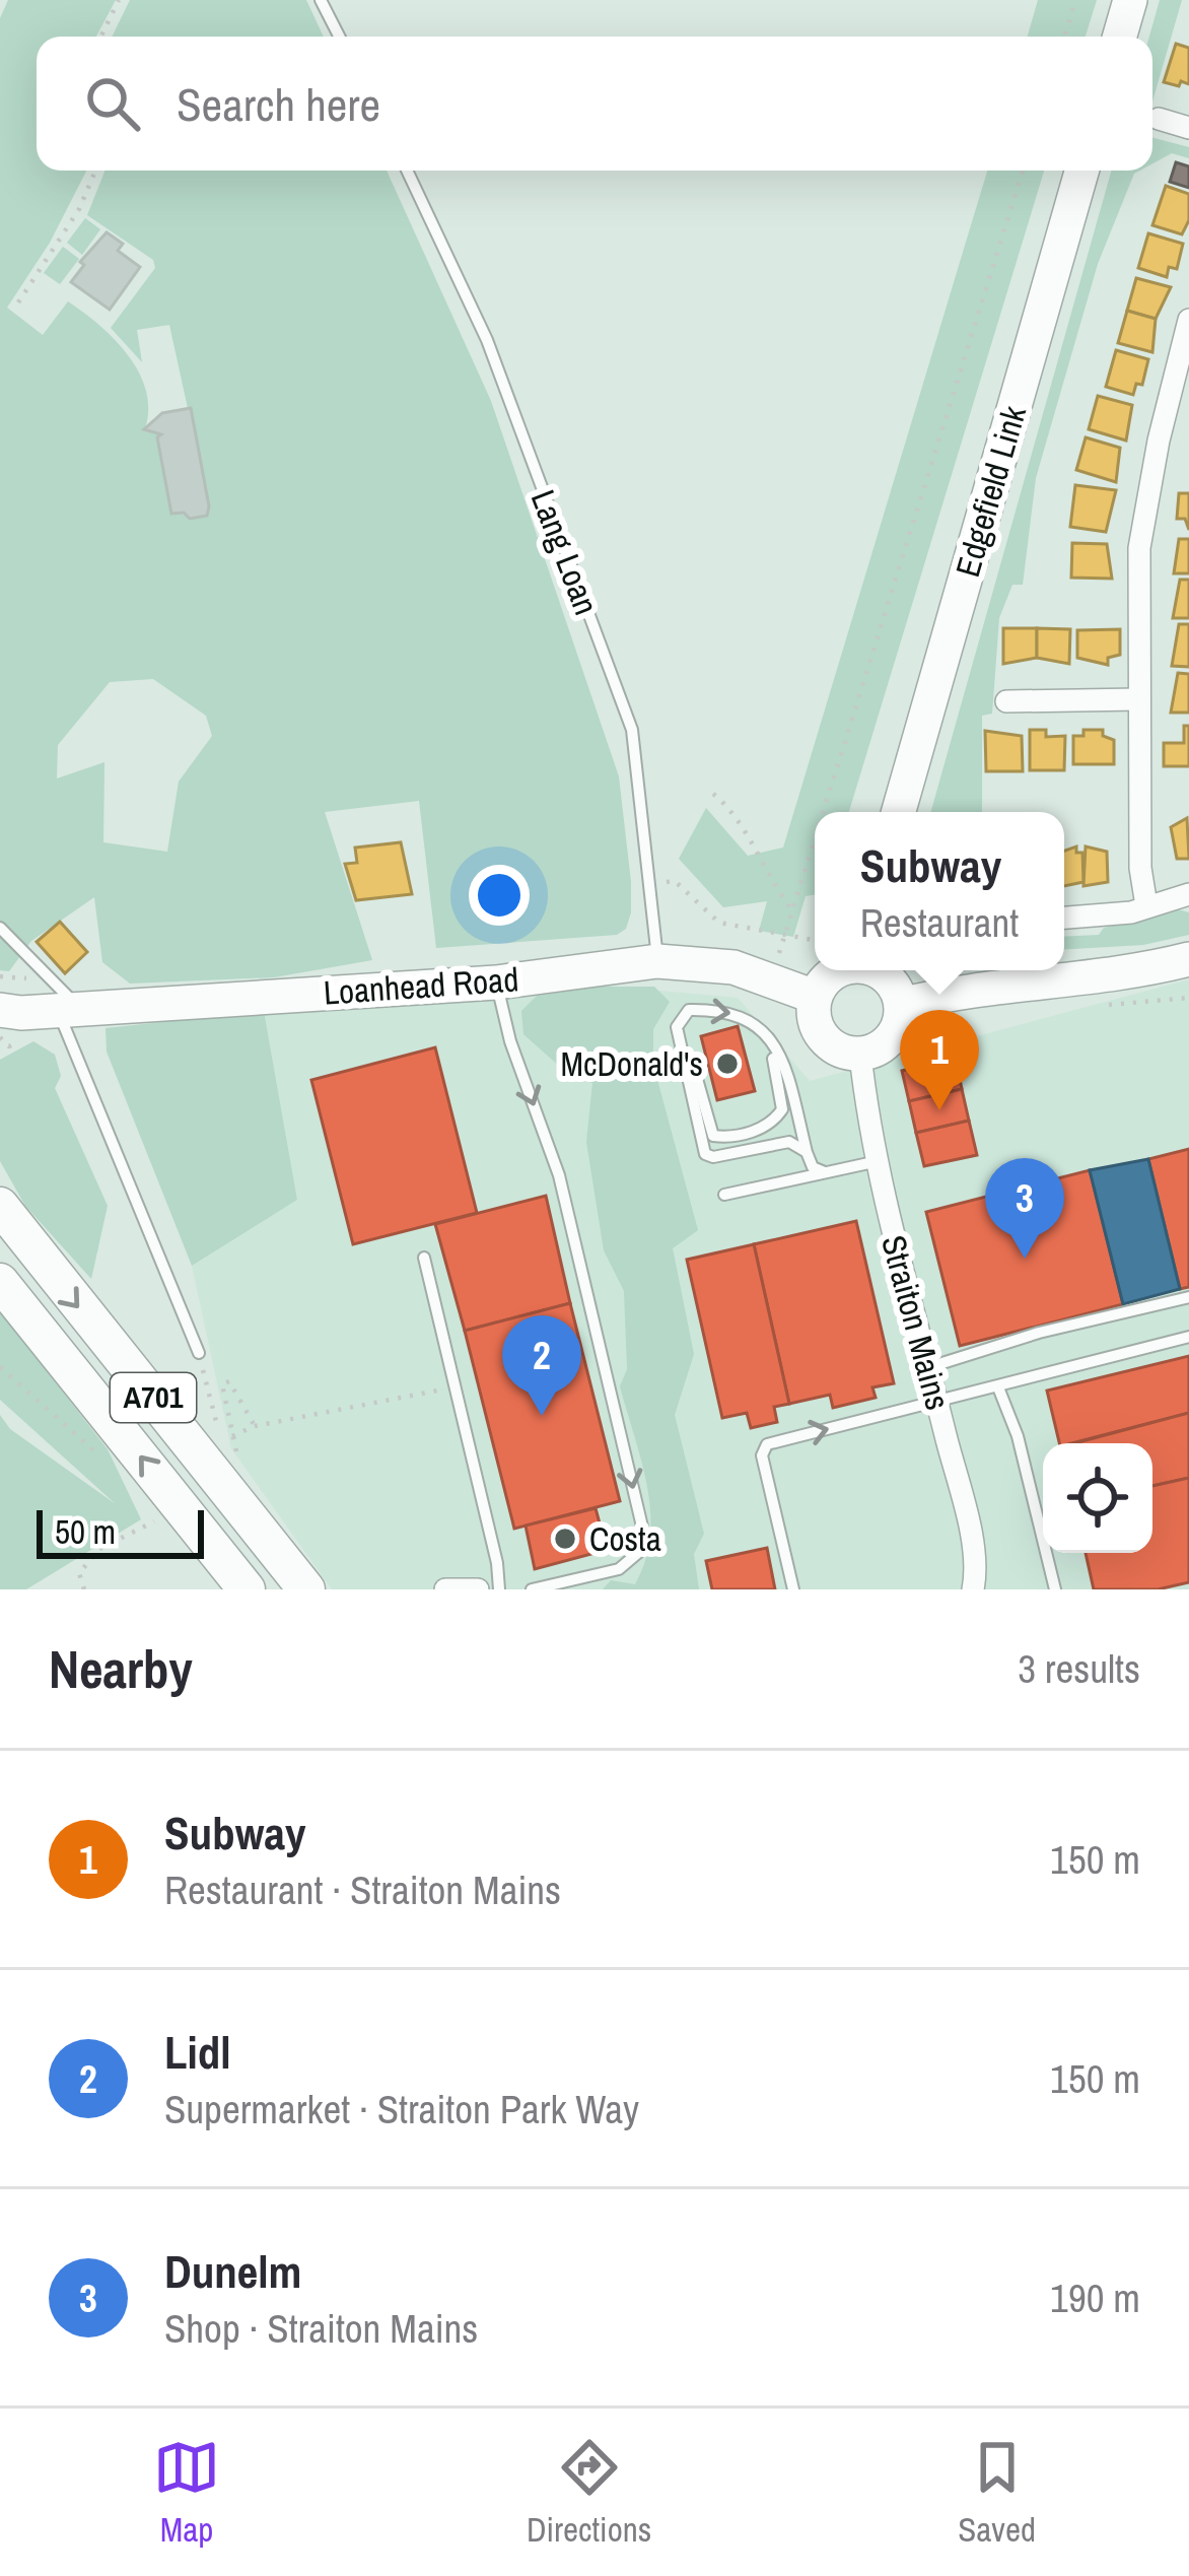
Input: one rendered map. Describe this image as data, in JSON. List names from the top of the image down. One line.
{"streets":{"main road":["Edgefield Link","Loanhead Road","A701"],"street":["Straiton Mains"],"lane":["Lang Loan"]},"crossings":[["Lang Loan","Loanhead Road"]],"places":["McDonald's","Costa"],"scale_bar":"50 m","page":{"search":"Search here","popup":["Subway","Restaurant"],"pins":["1","3","2"],"scale":"50 m","heading":["Nearby","3 results"],"list":[{"mark":"1","name":"Subway","note":"Restaurant · Straiton Mains","value":"150 m"},{"mark":"2","name":"Lidl","note":"Supermarket · Straiton Park Way","value":"150 m"},{"mark":"3","name":"Dunelm","note":"Shop · Straiton Mains","value":"190 m"}],"nav":["Map","Directions","Saved"]}}
